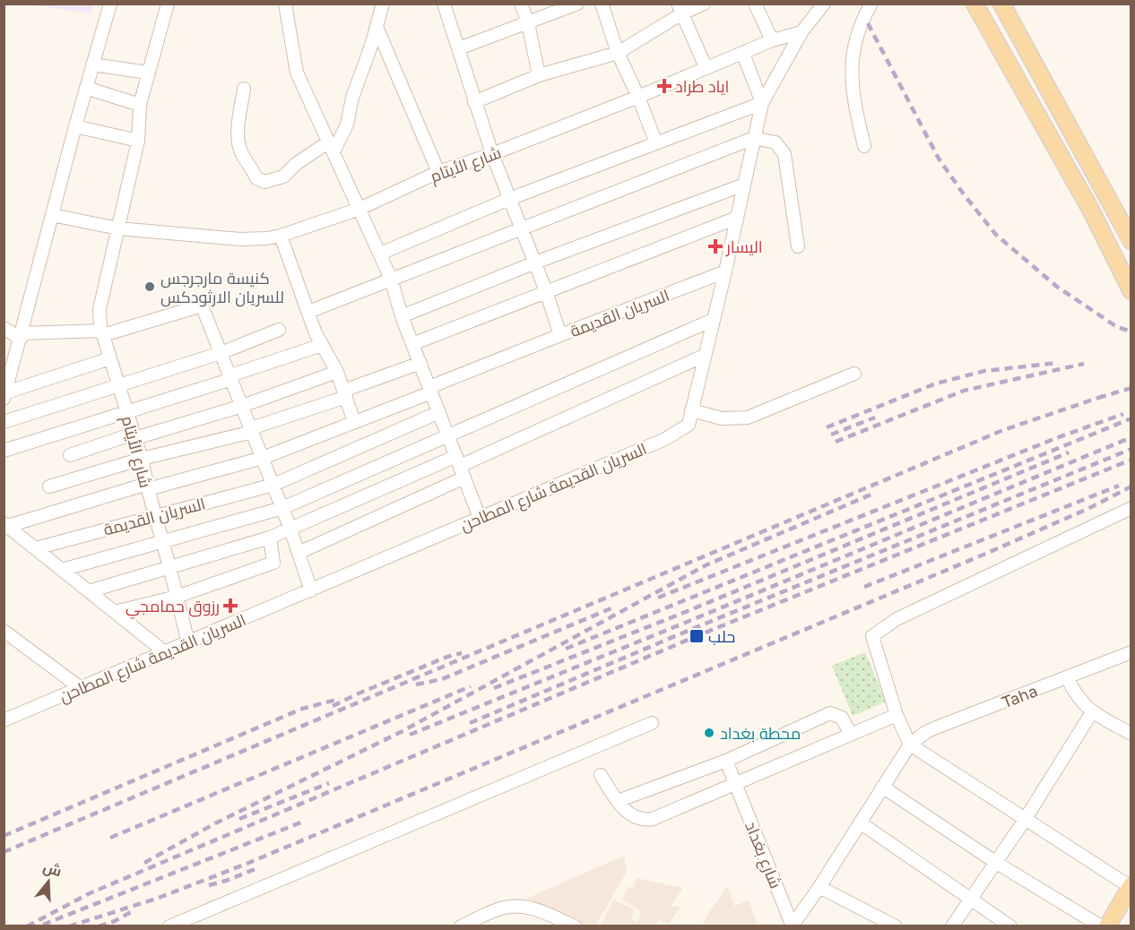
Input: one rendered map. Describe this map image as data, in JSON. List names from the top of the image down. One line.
{"streets":{"street":["شارع الأيتام","السريان القديمة","السريان القديمة شارع المطاحن","Taha","شارع بغداد"]},"crossings":[["شارع الأيتام","السريان القديمة"],["شارع الأيتام","السريان القديمة شارع المطاحن"],["السريان القديمة","السريان القديمة شارع المطاحن"]],"places":{"health":["اياد طراد","اليسار","رزوق حمامجي"],"other":["كنيسة مارجرجس للسريان الارثودكس","محطة بغداد"],"transit":["حلب"]},"north":"top"}
